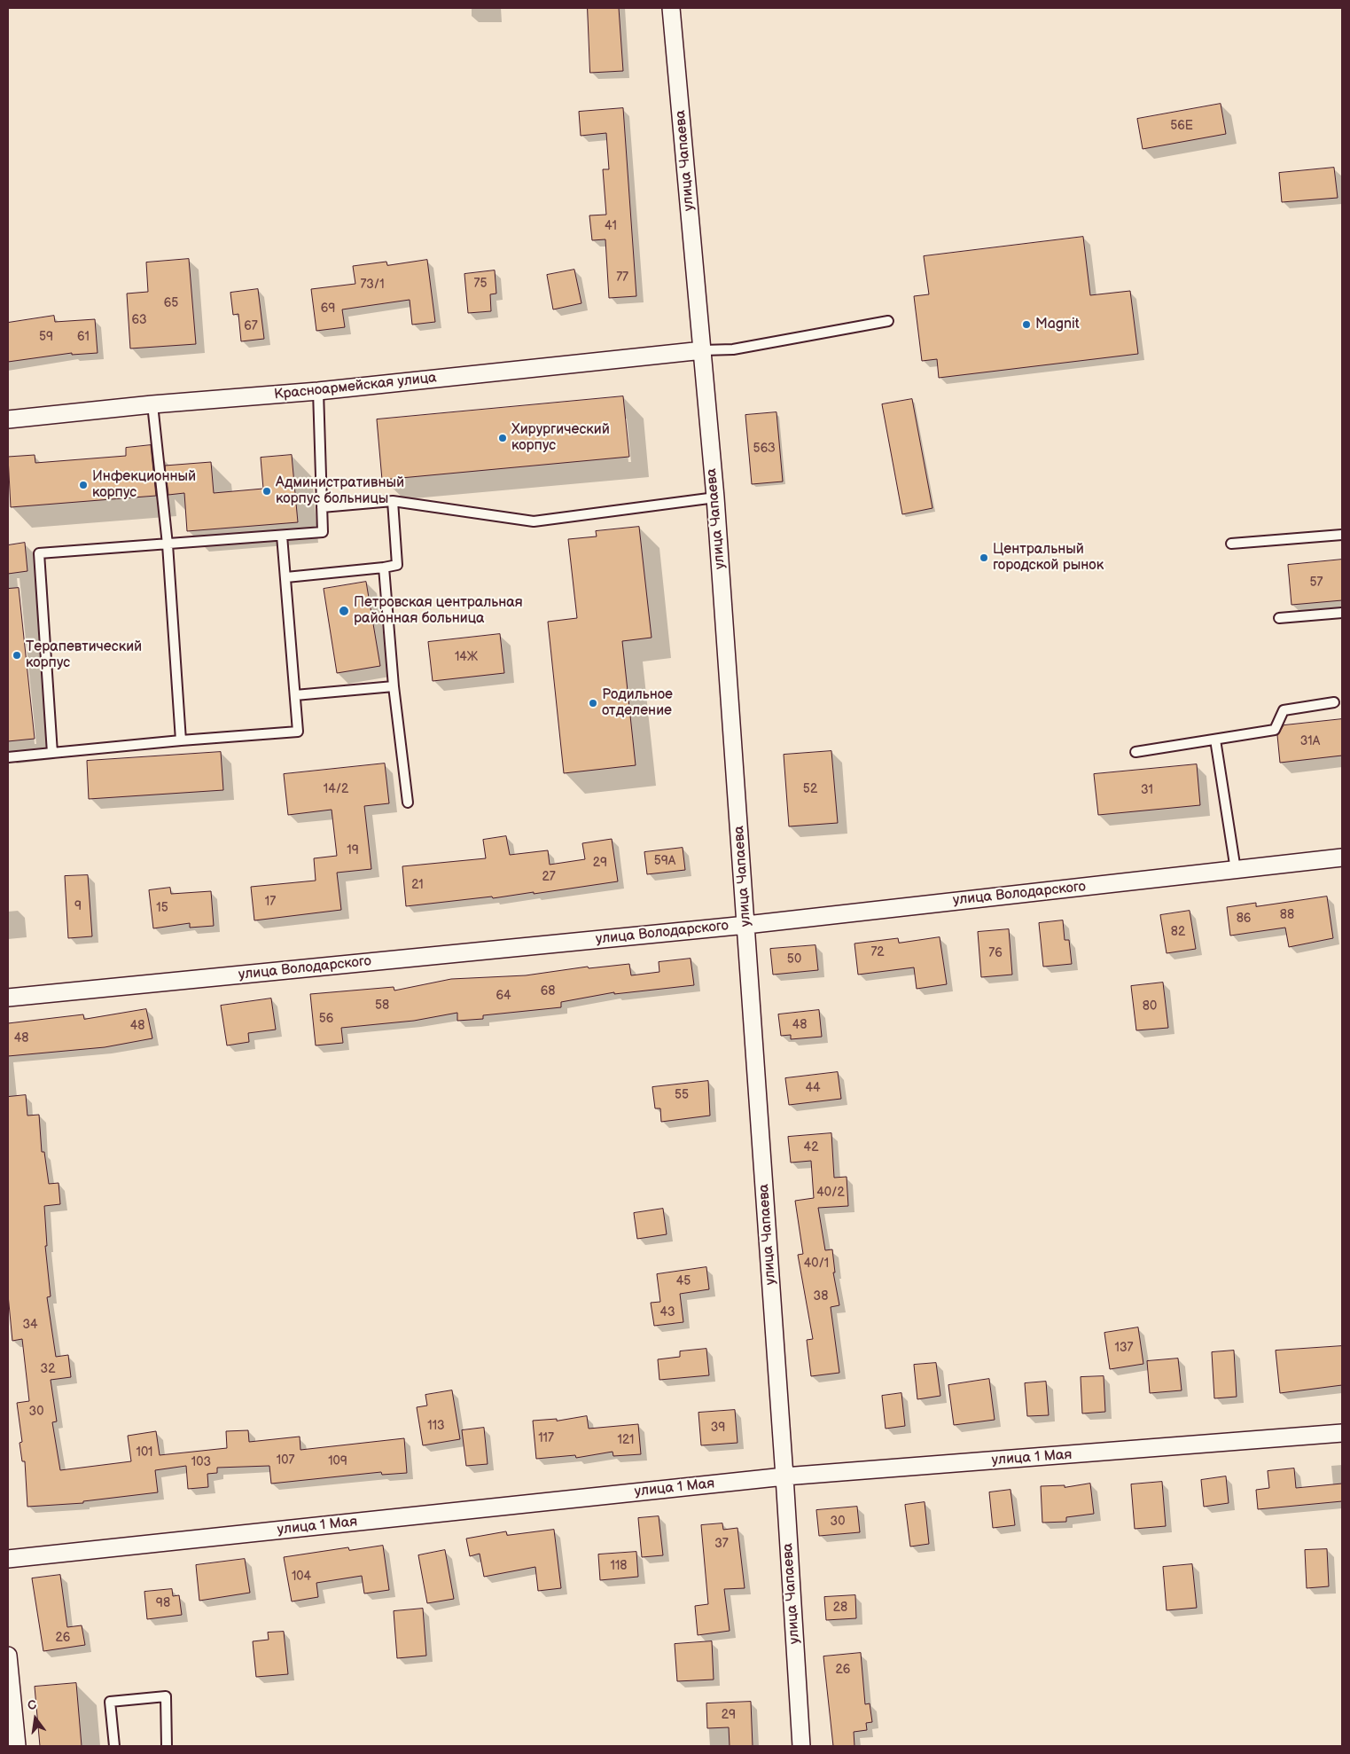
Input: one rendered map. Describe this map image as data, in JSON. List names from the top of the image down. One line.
{"streets":{"street":["улица Чапаева","Красноармейская улица","улица Володарского","улица 1 Мая"]},"crossings":[["улица Чапаева","Красноармейская улица"],["улица Чапаева","улица Володарского"],["улица Чапаева","улица 1 Мая"]],"places":["Magnit","Хирургический корпус","Инфекционный корпус","Административный корпус больницы","Центральный городской рынок","Петровская центральная районная больница","Терапевтический корпус","Родильное отделение"],"house_numbers":["56Е","41","77","75","73/1","65","69","63","67","59","61","56З","57","14Ж","31А","14/2","52","31","19","59А","29","27","21","17","9","15","88","86","82","72","76","50","68","64","58","80","56","48","48","48","44","55","42","40/2","40/1","45","38","43","34","137","32","30","113","39","117","121","101","107","109","103","30","37","118","104","98","28","26","26","29"],"north":"top"}
